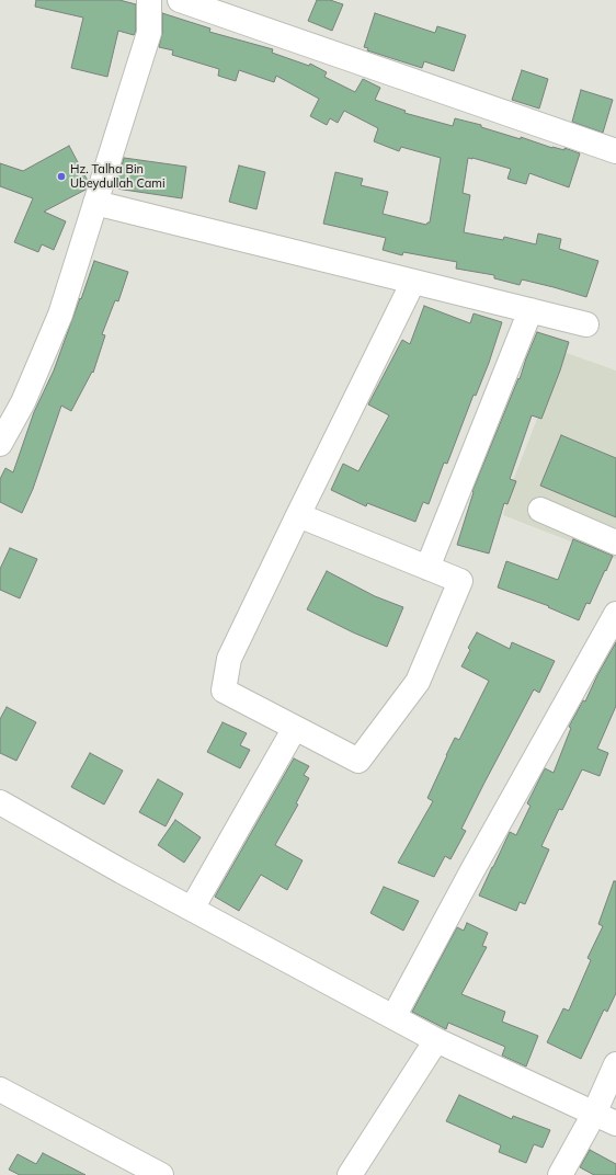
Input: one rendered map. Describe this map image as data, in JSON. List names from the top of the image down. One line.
{"places":["Hz. Talha Bin Ubeydullah Cami"]}
